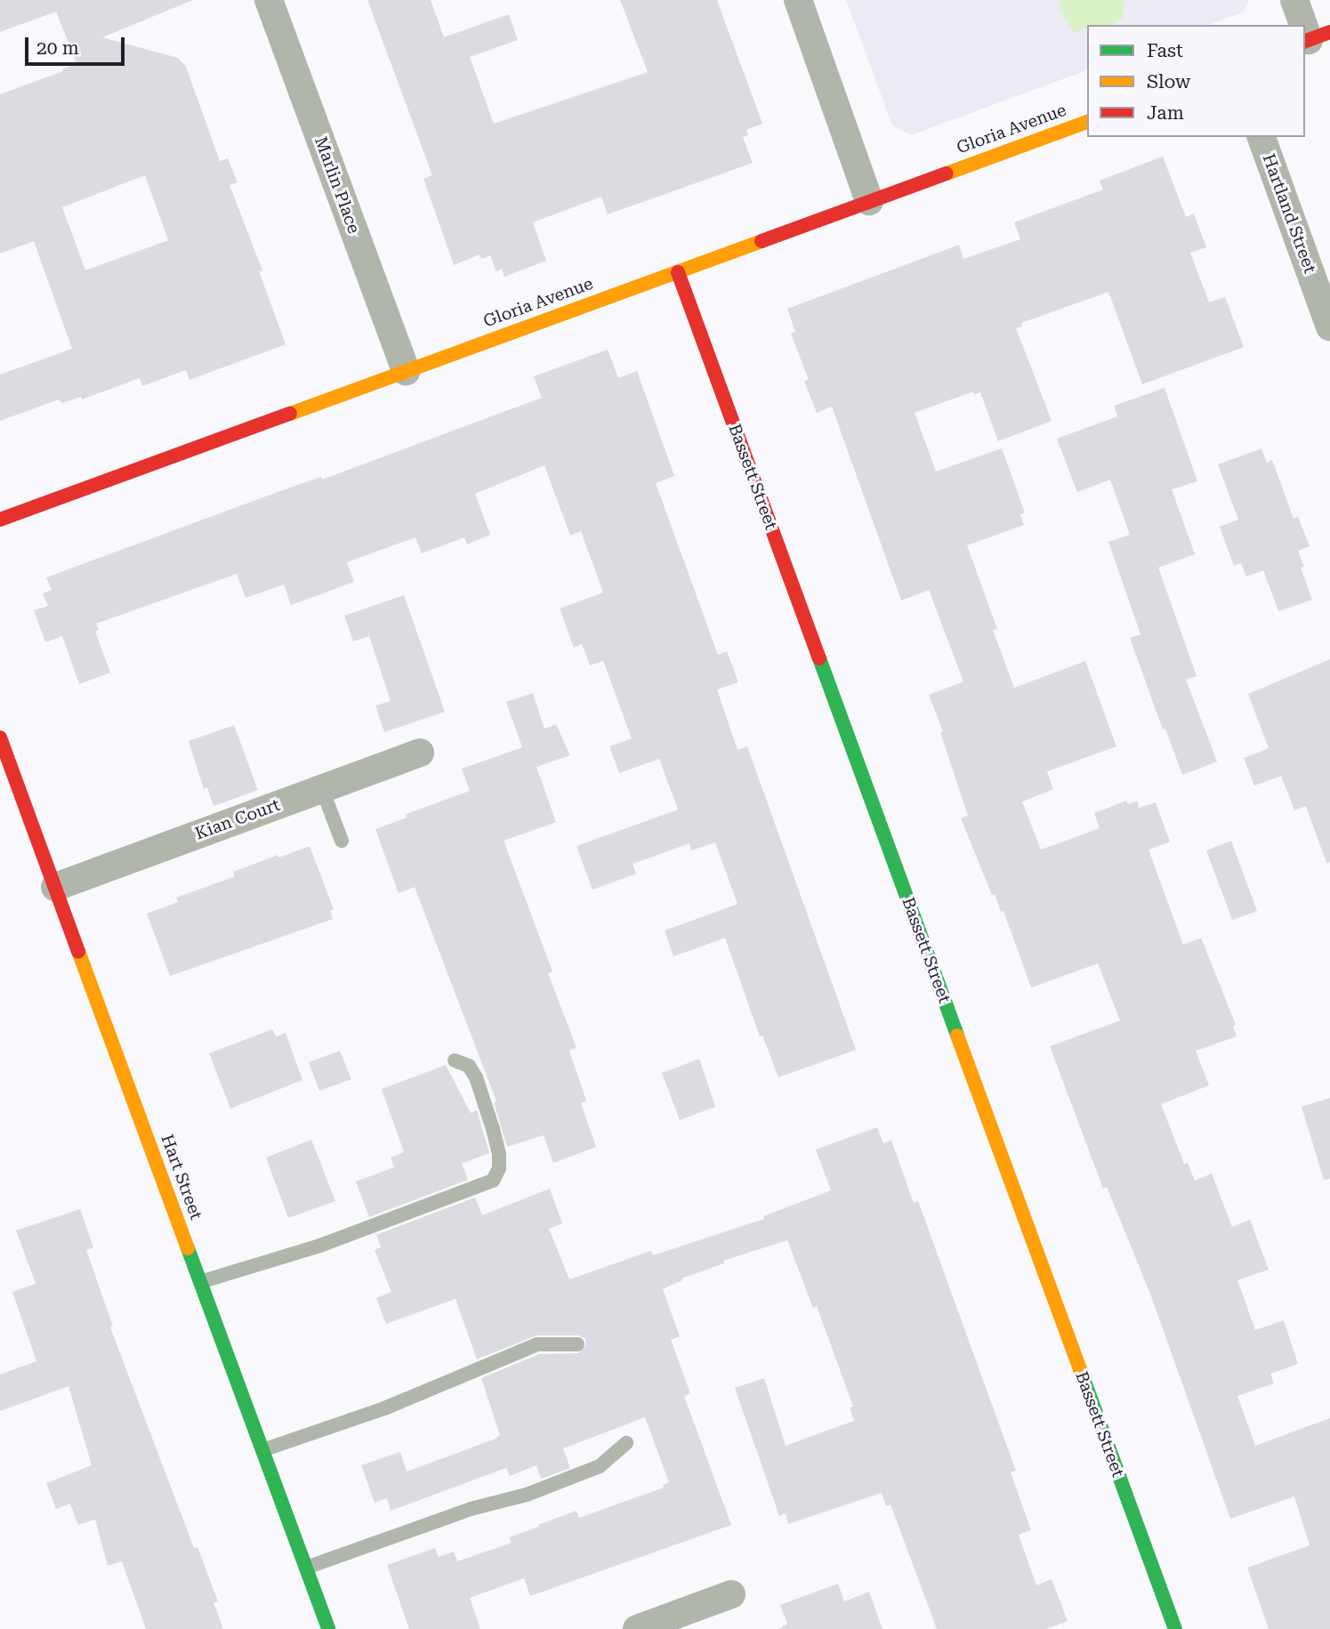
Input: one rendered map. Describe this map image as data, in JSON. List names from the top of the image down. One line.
{"streets":{"street":["Gloria Avenue","Marlin Place","Hartland Street","Bassett Street","Kian Court","Hart Street"]},"crossings":[["Gloria Avenue","Marlin Place"],["Gloria Avenue","Bassett Street"],["Kian Court","Hart Street"]],"legend":["Fast","Slow","Jam"],"scale_bar":"20 m"}
